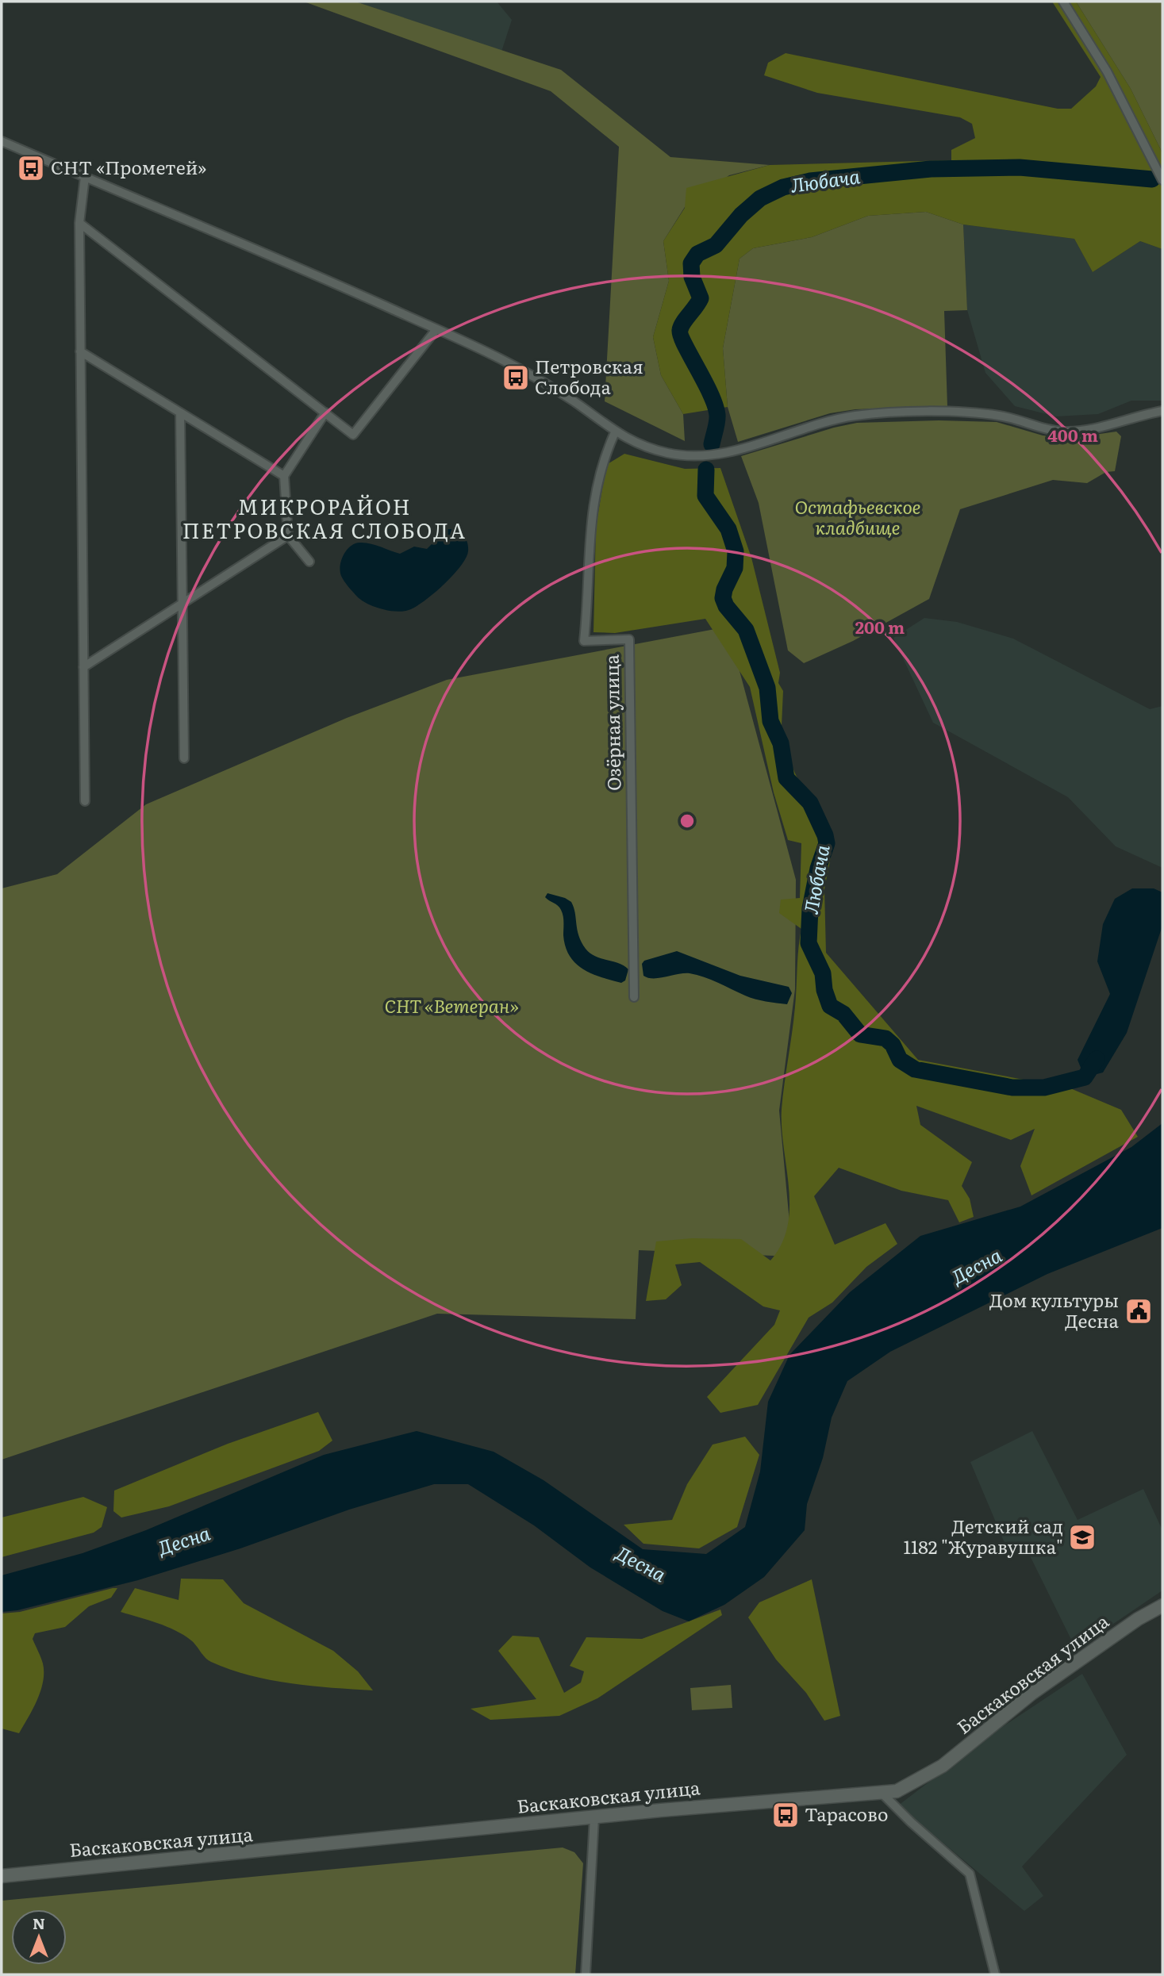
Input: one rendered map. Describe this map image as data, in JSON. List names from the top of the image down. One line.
{"streets":{"street":["Озёрная улица","Баскаковская улица"]},"districts":["МИКРОРАЙОН ПЕТРОВСКАЯ СЛОБОДА"],"water":["Любача","Десна"],"parks":["Остафьевское кладбище","СНТ «Ветеран»"],"places":{"bus stop":["СНТ «Прометей»","Петровская Слобода","Тарасово"],"public building":["Дом культуры Десна"],"school or university":["Детский сад 1182 \"Журавушка\""]},"north":"top","rings":["400 m","200 m"]}
